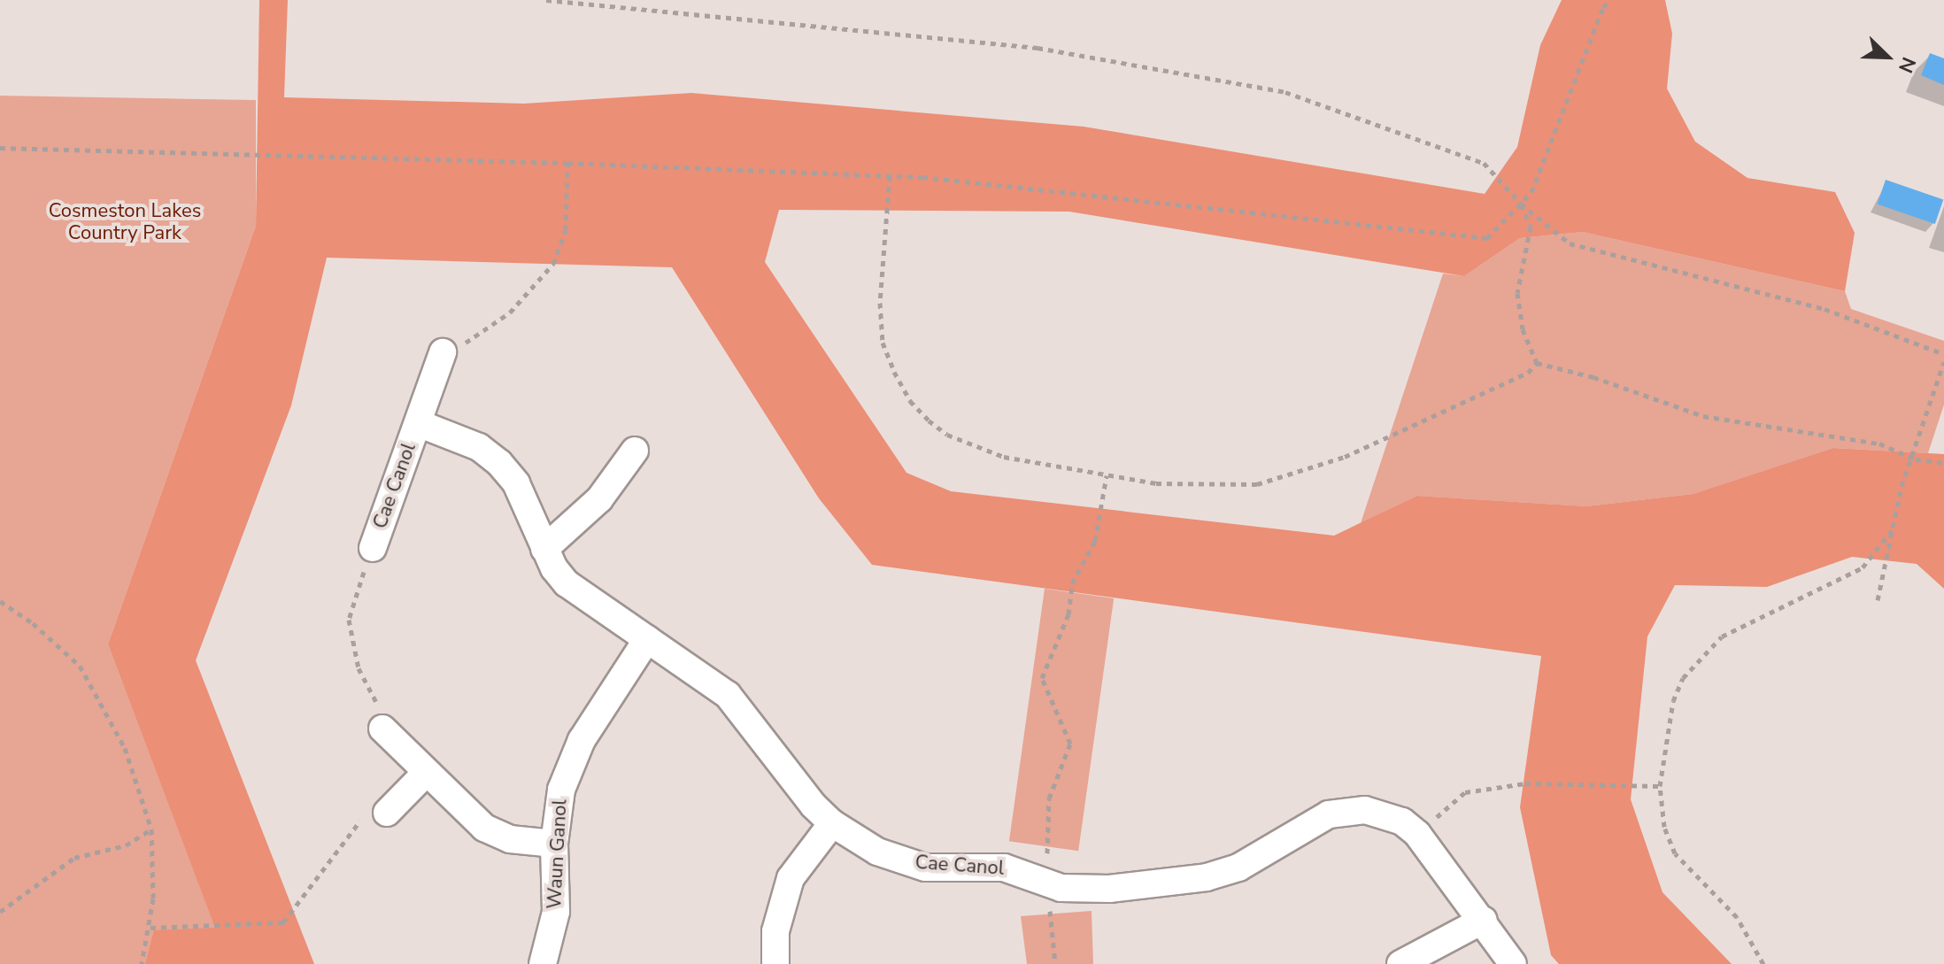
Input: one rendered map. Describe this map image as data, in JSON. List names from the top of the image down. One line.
{"streets":{"street":["Cae Canol","Waun Ganol"]},"crossings":[["Cae Canol","Waun Ganol"]],"parks":["Cosmeston Lakes Country Park"],"north":"bottom right"}
